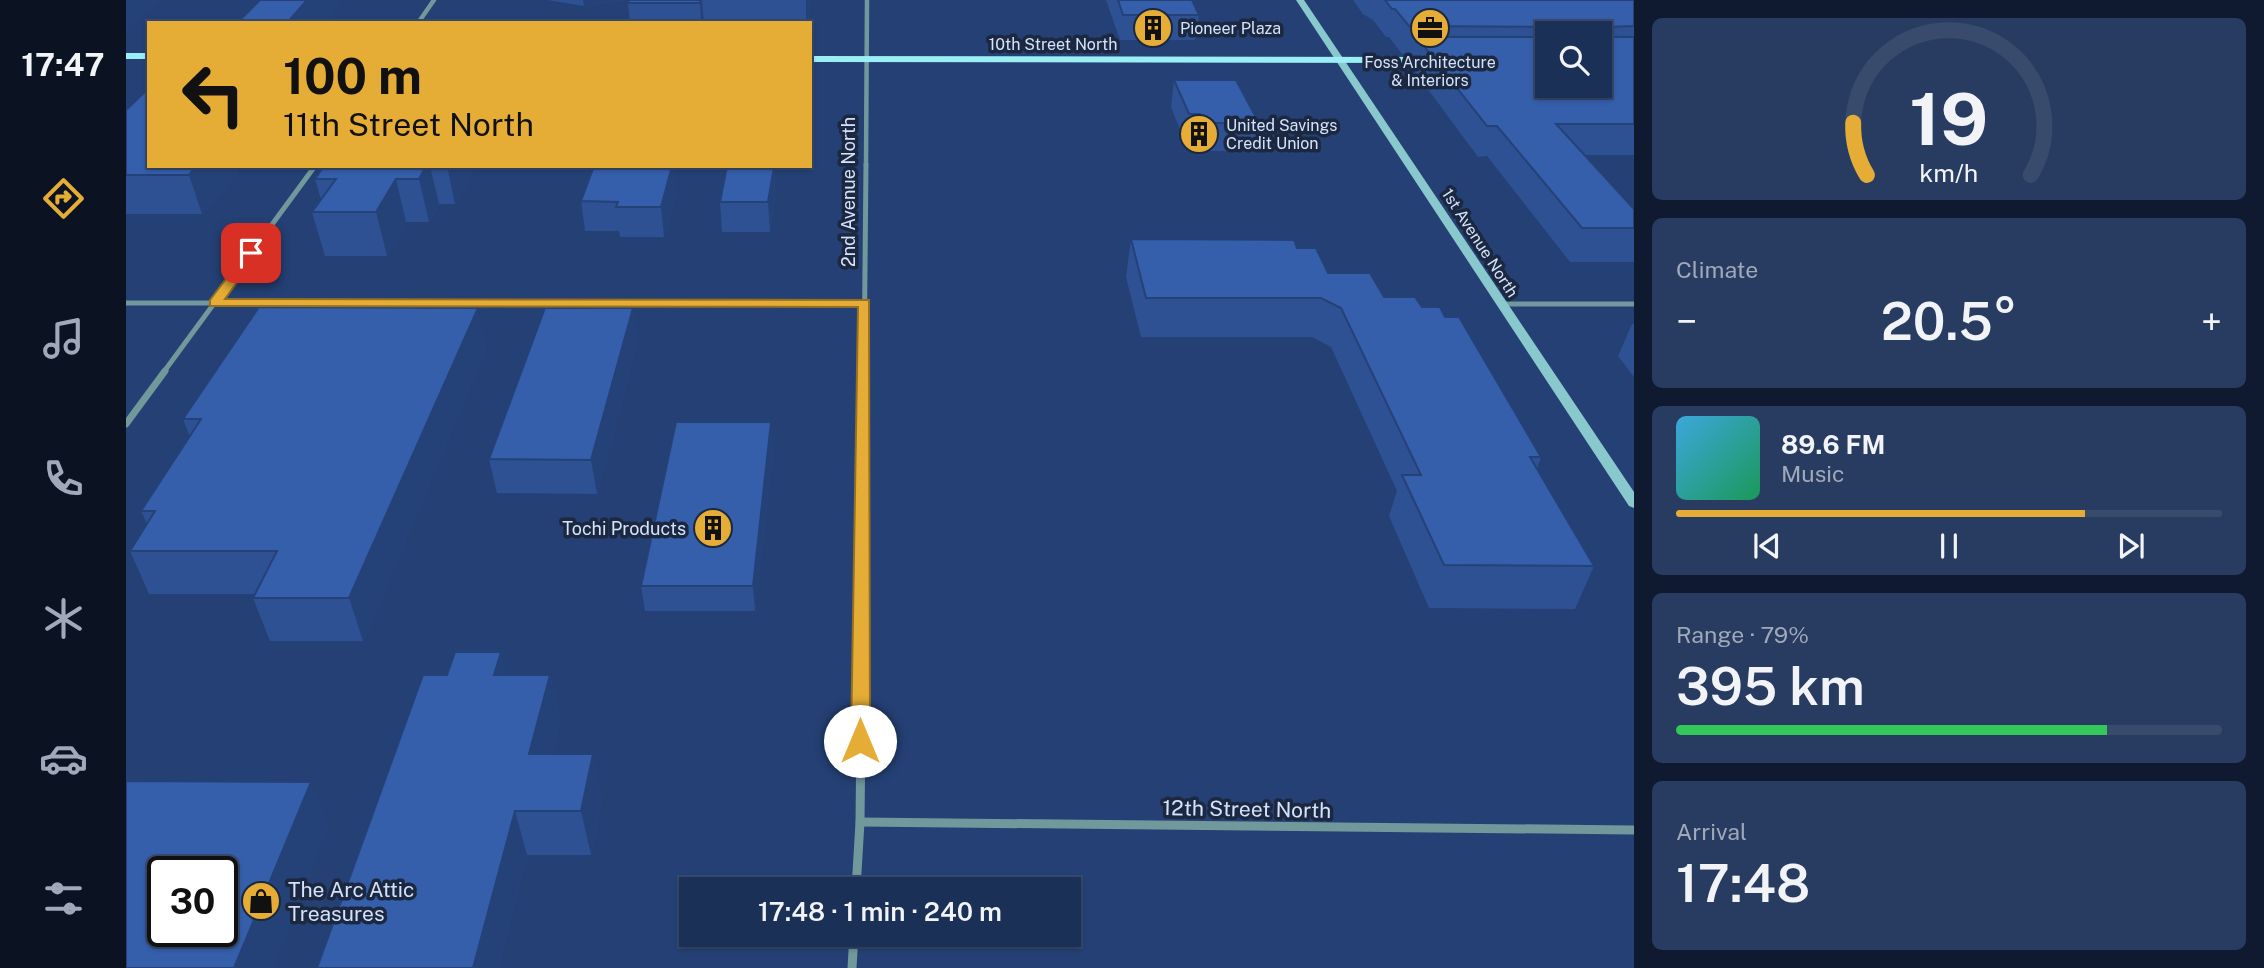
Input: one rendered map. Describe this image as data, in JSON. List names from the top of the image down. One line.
{"streets":{"main road":["10th Street North"],"street":["2nd Avenue North","1st Avenue North","12th Street North"]},"crossings":[["10th Street North","2nd Avenue North"],["10th Street North","1st Avenue North"],["2nd Avenue North","12th Street North"]],"places":{"building":["Pioneer Plaza","United Savings Credit Union","Tochi Products"],"office":["Foss Architecture & Interiors"],"shop":["The Arc Attic Treasures"]},"page":{"tabs":"17:47","turn":["100 m","11th Street North"],"tile":["Climate",["Range · 79%","395 km"],["Arrival","17:48"]],"heat":["−","20.5°","+"],"song":["89.6 FM","Music"],"limit":"30","trip":"17:48 · 1 min · 240 m","gauge":["19","km/h"]}}
